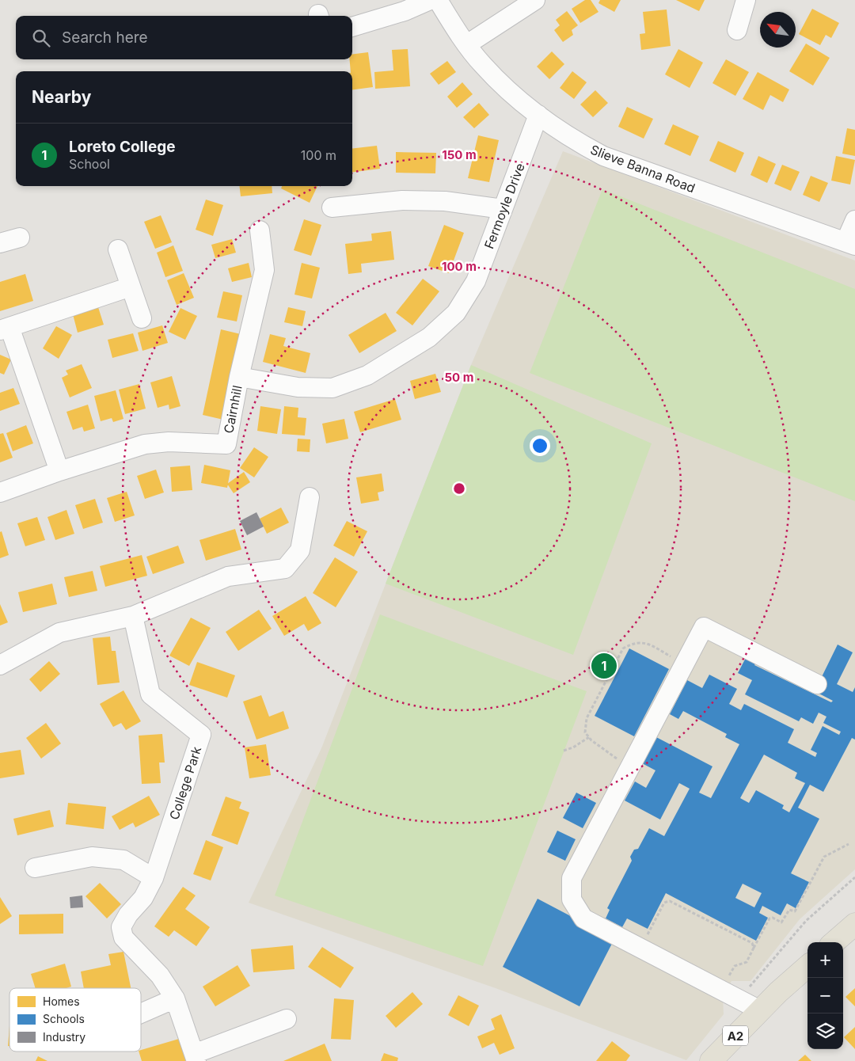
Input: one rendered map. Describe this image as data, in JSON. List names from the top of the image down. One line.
{"streets":{"main road":["A2"],"street":["Slieve Banna Road","Fermoyle Drive","Cairnhill","College Park"]},"crossings":[["Slieve Banna Road","Fermoyle Drive"],["Fermoyle Drive","Cairnhill"]],"legend":["Homes","Schools","Industry"],"north":"top left","page":{"search":"Search here","heading":"Nearby","list":[{"mark":"1","name":"Loreto College","note":"School","value":"100 m"}],"pins":"1","map_buttons":["+","−"]},"rings":["150 m","100 m","50 m"]}
